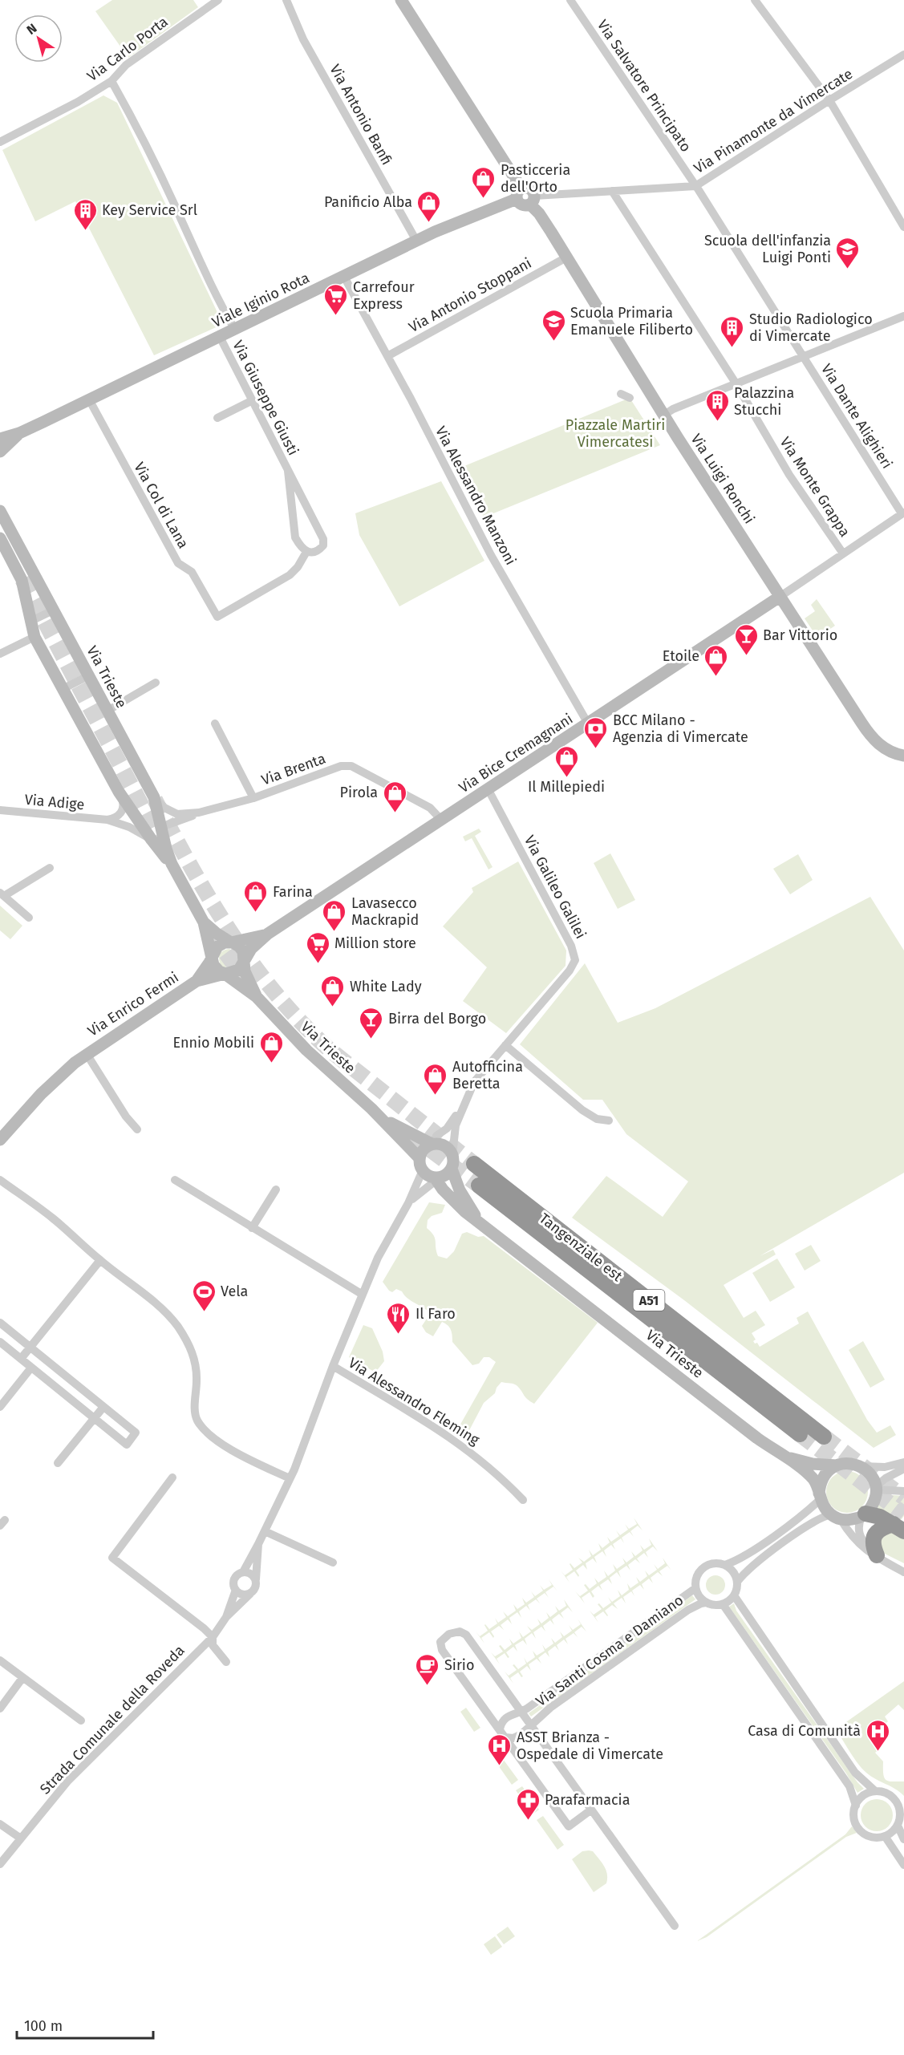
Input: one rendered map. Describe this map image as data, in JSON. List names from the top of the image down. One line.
{"streets":{"highway":["Tangenziale est","A51"],"street":["Via Carlo Porta","Via Salvatore Principato","Via Antonio Banfi","Via Pinamonte da Vimercate","Via Antonio Stoppani","Viale Iginio Rota","Via Giuseppe Giusti","Via Dante Alighieri","Via Luigi Ronchi","Via Monte Grappa","Via Alessandro Manzoni","Via Col di Lana","Via Trieste","Via Bice Cremagnani","Via Brenta","Via Adige","Via Galileo Galilei","Via Enrico Fermi","Via Alessandro Fleming","Via Santi Cosma e Damiano","Strada Comunale della Roveda"]},"crossings":[["Via Salvatore Principato","Via Pinamonte da Vimercate"],["Via Salvatore Principato","Via Dante Alighieri"],["Via Antonio Banfi","Viale Iginio Rota"],["Via Pinamonte da Vimercate","Via Dante Alighieri"],["Via Pinamonte da Vimercate","Via Monte Grappa"],["Via Antonio Stoppani","Via Luigi Ronchi"],["Via Antonio Stoppani","Via Alessandro Manzoni"],["Viale Iginio Rota","Via Giuseppe Giusti"],["Viale Iginio Rota","Via Alessandro Manzoni"],["Viale Iginio Rota","Via Col di Lana"],["Via Giuseppe Giusti","Via Col di Lana"],["Via Luigi Ronchi","Via Bice Cremagnani"],["Via Alessandro Manzoni","Via Bice Cremagnani"],["Via Trieste","Via Bice Cremagnani"],["Via Trieste","Via Brenta"],["Via Trieste","Via Adige"],["Via Trieste","Via Galileo Galilei"],["Via Trieste","Via Enrico Fermi"],["Via Trieste","Via Alessandro Fleming"],["Via Trieste","Via Santi Cosma e Damiano"],["Via Bice Cremagnani","Via Brenta"],["Via Bice Cremagnani","Via Galileo Galilei"],["Via Bice Cremagnani","Via Enrico Fermi"],["Via Galileo Galilei","Via Alessandro Fleming"],["Via Alessandro Fleming","Strada Comunale della Roveda"]],"parks":["Piazzale Martiri Vimercatesi"],"places":{"shop":["Pasticceria dell'Orto","Panificio Alba","Etoile","Il Millepiedi","Pirola","Farina","Lavasecco Mackrapid","White Lady","Ennio Mobili","Autofficina Beretta"],"building":["Key Service Srl","Studio Radiologico di Vimercate","Palazzina Stucchi"],"school or university":["Scuola dell'infanzia Luigi Ponti","Scuola Primaria Emanuele Filiberto"],"supermarket":["Carrefour Express","Million store"],"bar":["Bar Vittorio","Birra del Borgo"],"bank":["BCC Milano - Agenzia di Vimercate"],"sports":["Vela"],"restaurant":["Il Faro"],"cafe":["Sirio"],"hospital":["Casa di Comunità","ASST Brianza - Ospedale di Vimercate"],"pharmacy":["Parafarmacia"]},"scale_bar":"100 m","north":"top left"}
